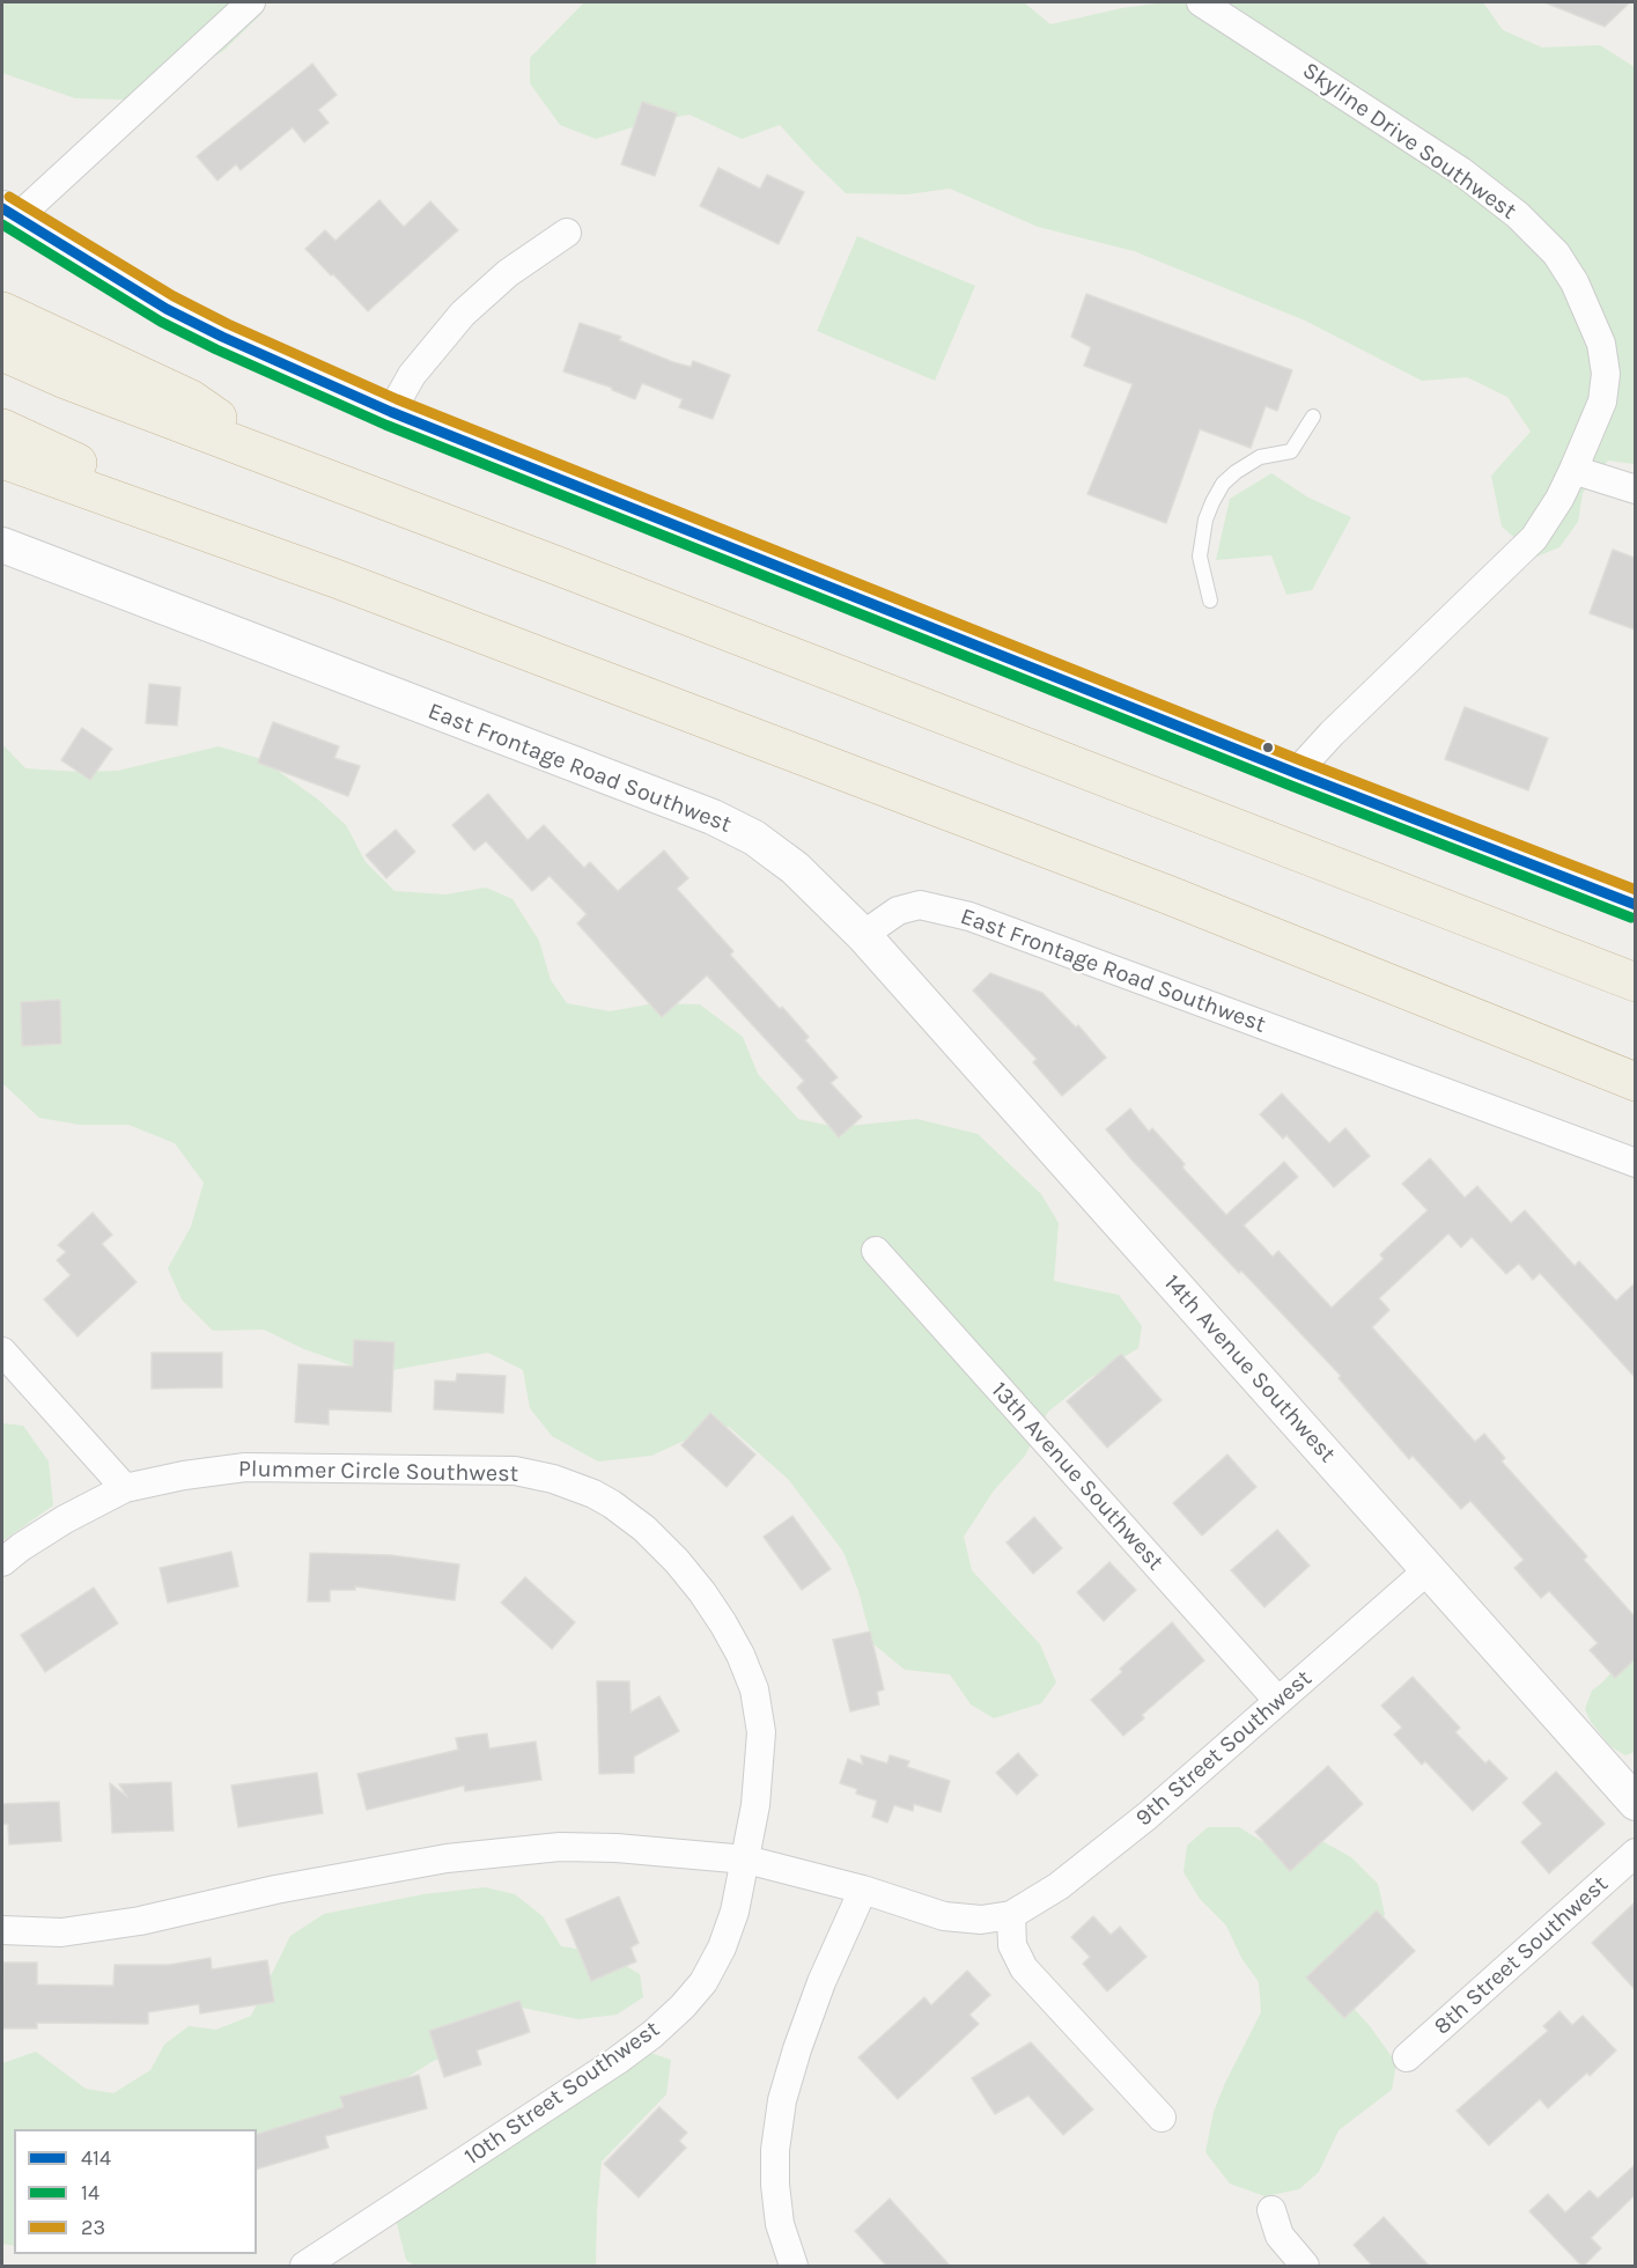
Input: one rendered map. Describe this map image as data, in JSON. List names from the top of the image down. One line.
{"streets":{"street":["Skyline Drive Southwest","East Frontage Road Southwest","14th Avenue Southwest","Plummer Circle Southwest","13th Avenue Southwest","9th Street Southwest","8th Street Southwest","10th Street Southwest"]},"crossings":[["East Frontage Road Southwest","14th Avenue Southwest"],["14th Avenue Southwest","9th Street Southwest"],["Plummer Circle Southwest","10th Street Southwest"],["13th Avenue Southwest","9th Street Southwest"]],"lines":["transit line 23","transit line 414","transit line 14"],"legend":["414","14","23"]}
